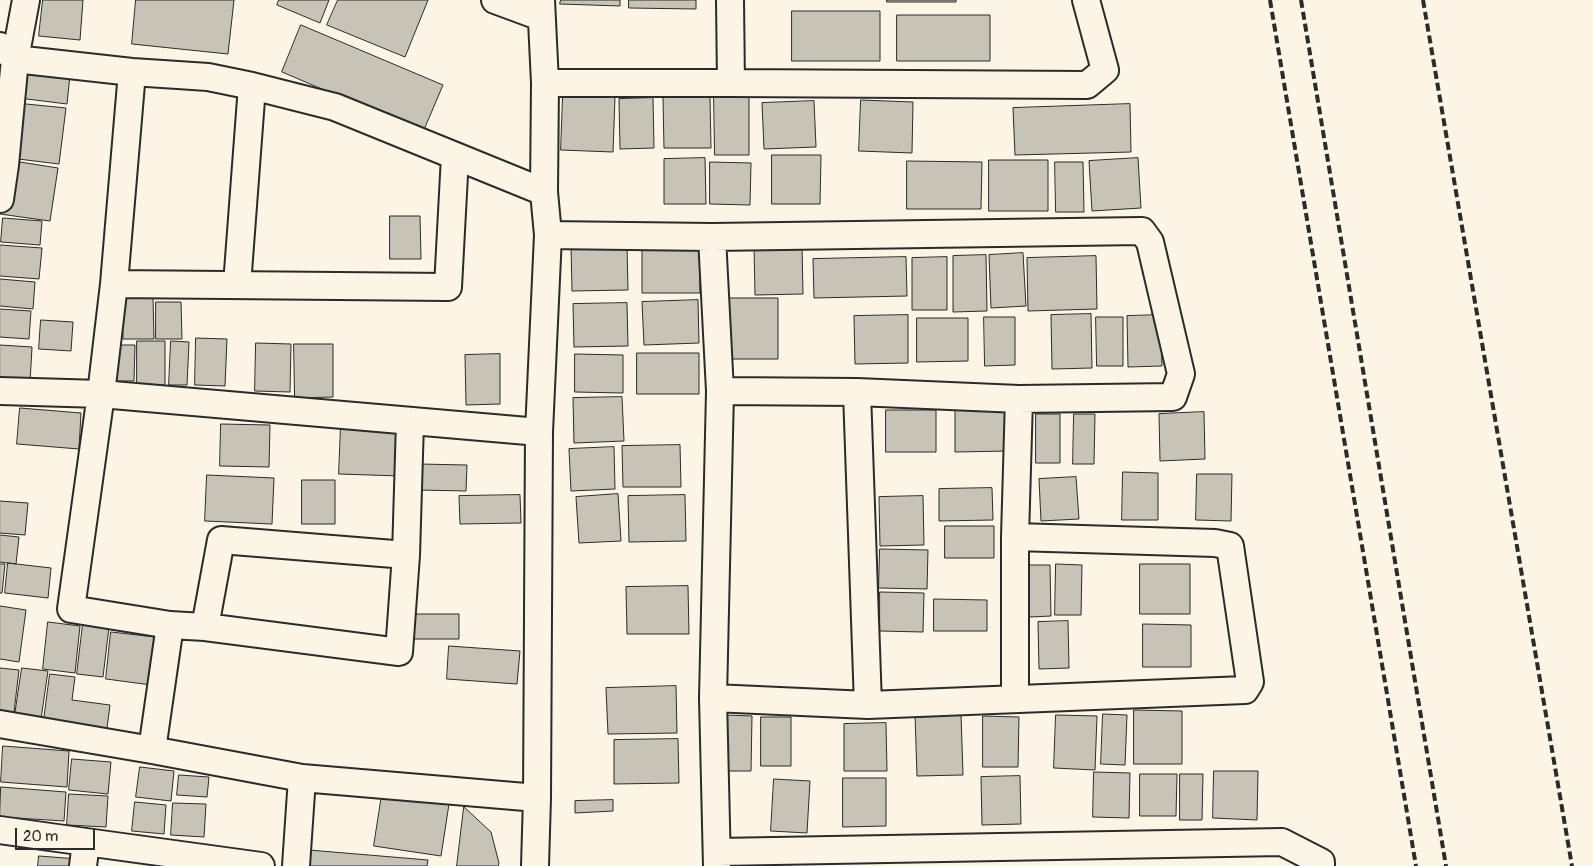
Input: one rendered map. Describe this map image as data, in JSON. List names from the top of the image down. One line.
{"scale_bar":"20 m"}
